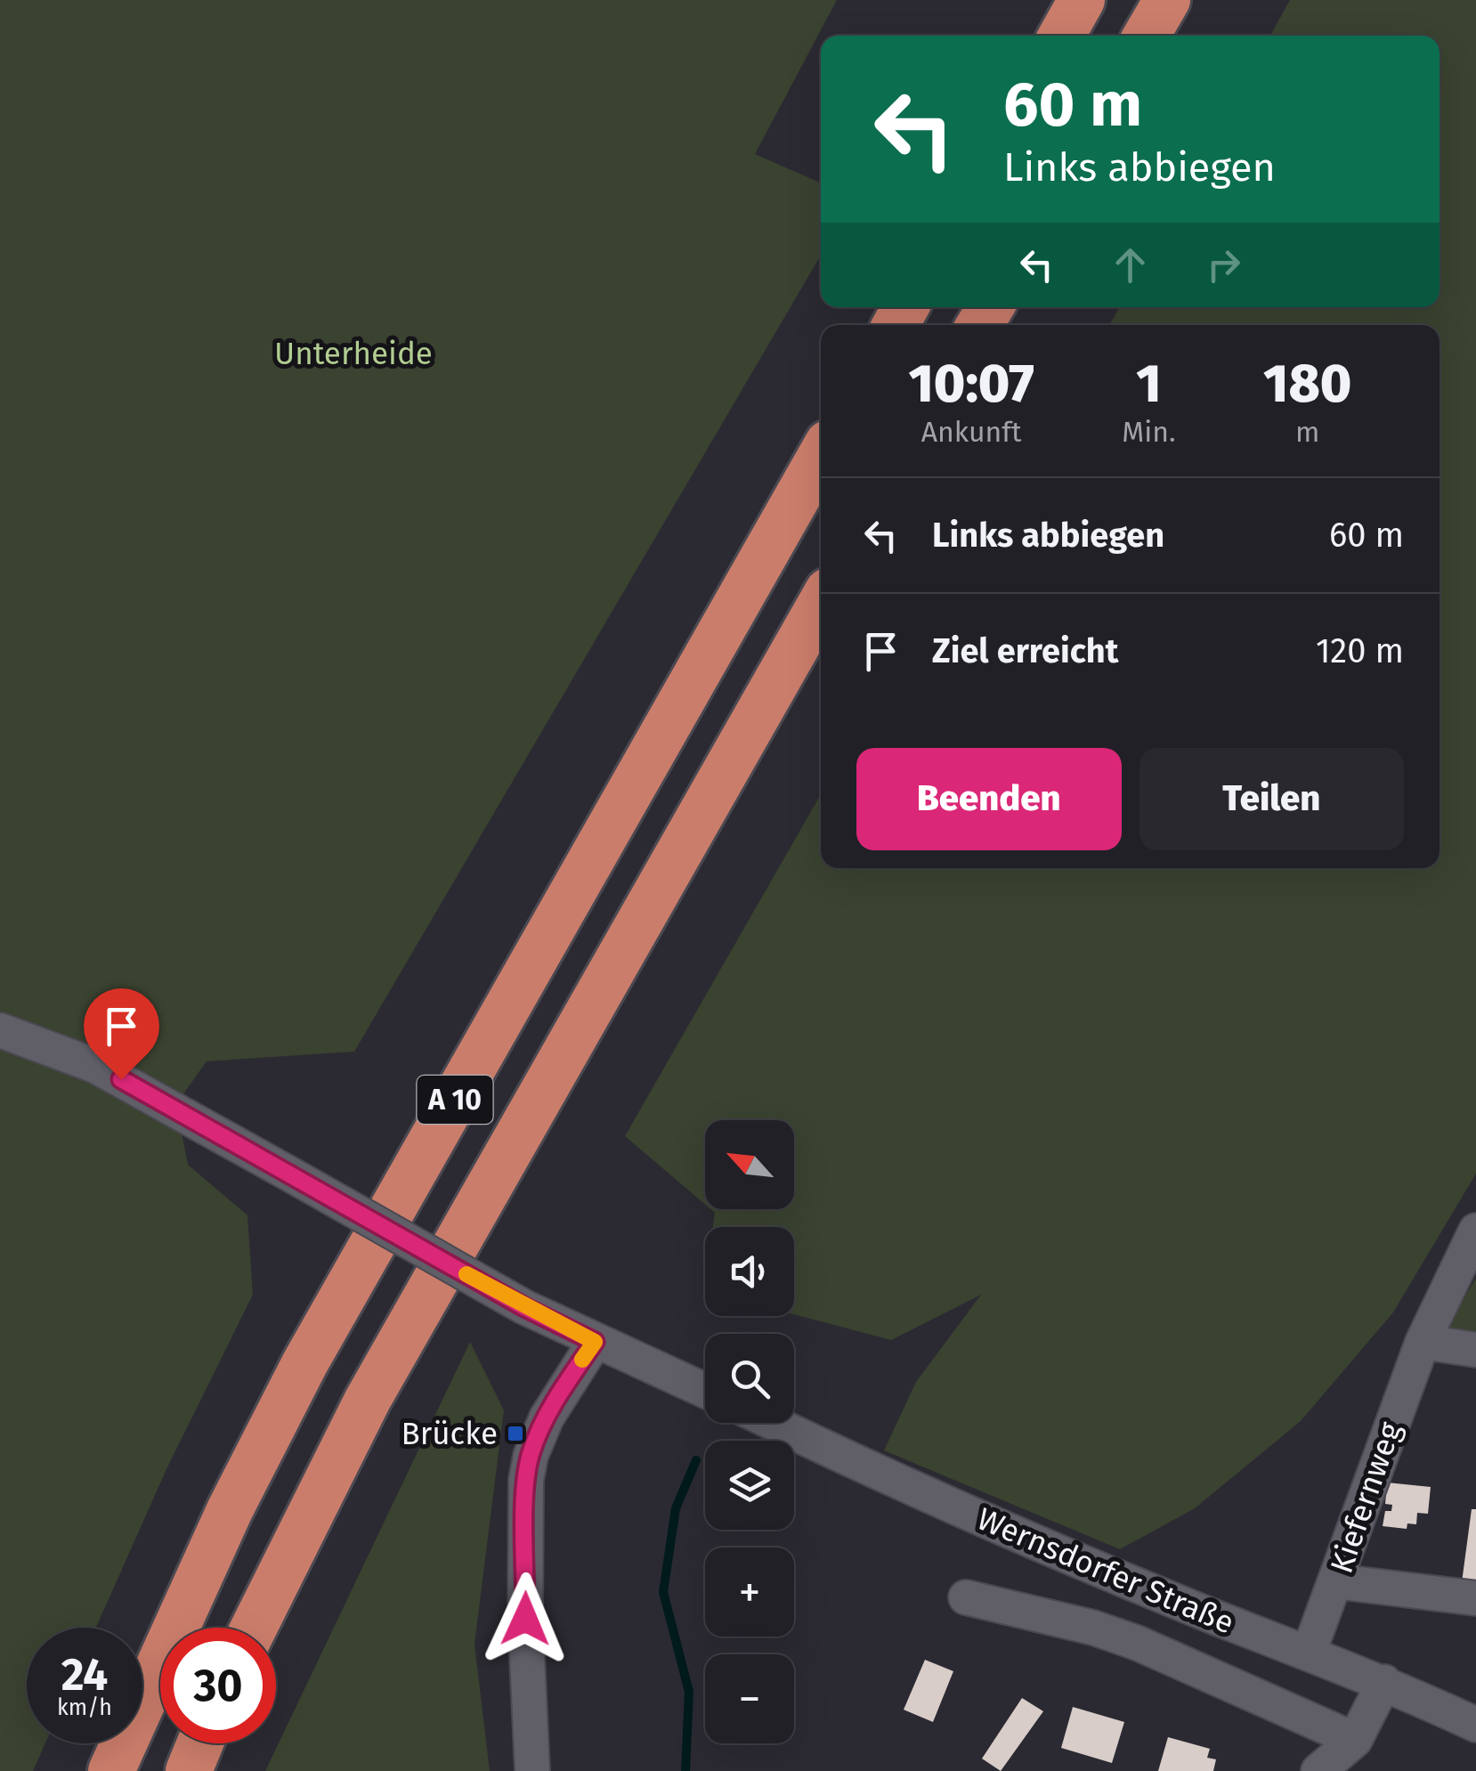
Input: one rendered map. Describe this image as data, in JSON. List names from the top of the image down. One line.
{"streets":{"highway":["A 10"],"street":["Kiefernweg","Wernsdorfer Straße"]},"crossings":[["Kiefernweg","Wernsdorfer Straße"]],"parks":["Unterheide"],"places":{"transit":["Brücke"]},"north":"top left","page":{"turn":["60 m","Links abbiegen"],"eta":["10:07","Ankunft","1","Min.","180","m"],"list":[{"name":"Links abbiegen","value":"60 m"},{"name":"Ziel erreicht","value":"120 m"}],"buttons":["Beenden","Teilen"],"map_buttons":["+","−"],"speed":"24 km/h","limit":"30"}}
